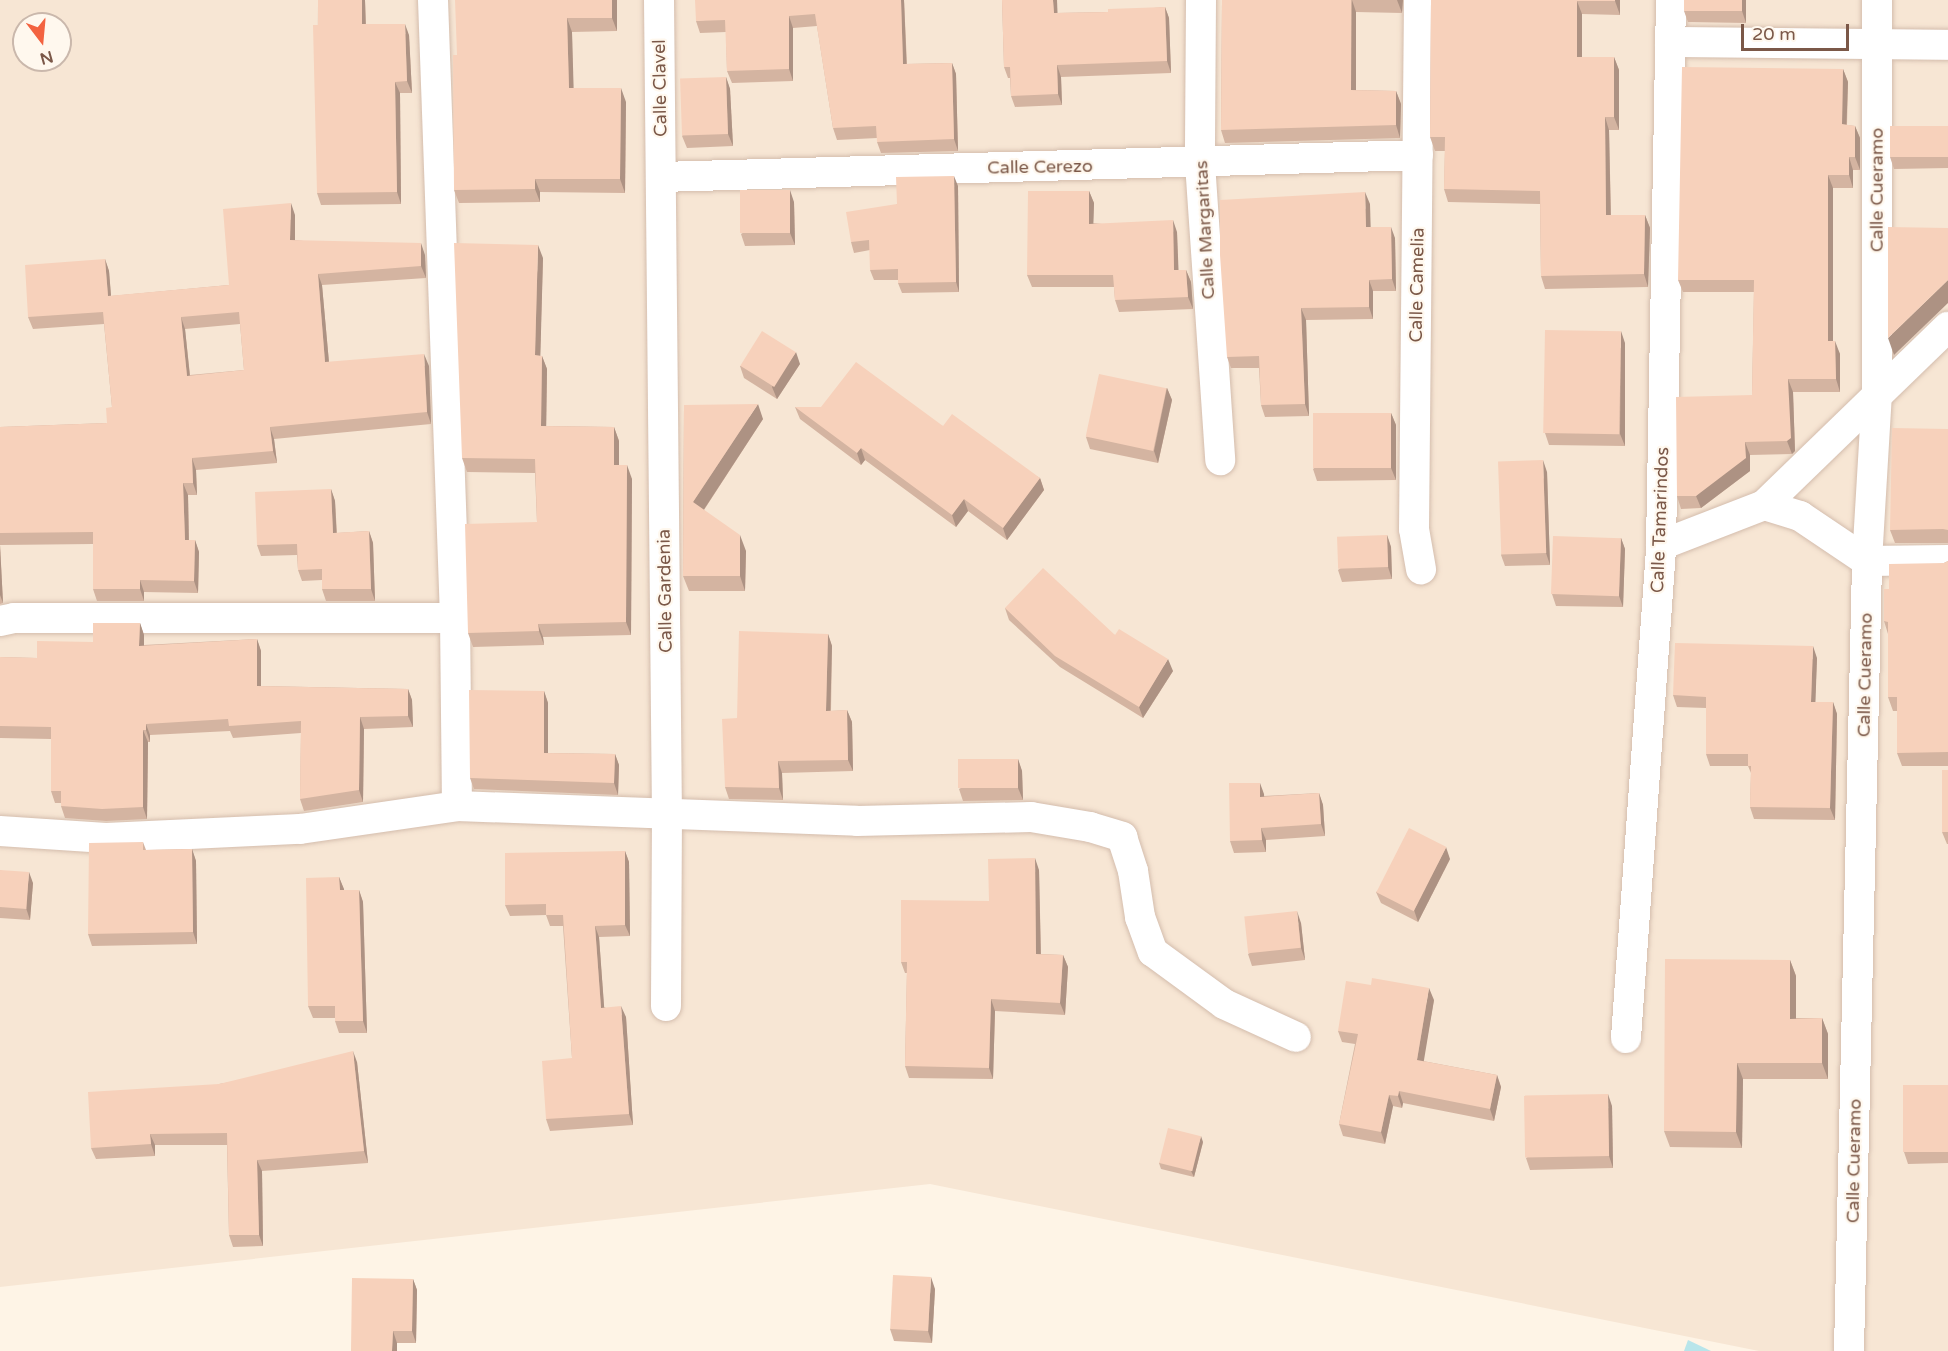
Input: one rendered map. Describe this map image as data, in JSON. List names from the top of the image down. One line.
{"streets":{"street":["Calle Clavel","Calle Cerezo","Calle Cueramo","Calle Margaritas","Calle Camelia","Calle Tamarindos","Calle Gardenia"]},"crossings":[["Calle Clavel","Calle Cerezo"],["Calle Clavel","Calle Gardenia"],["Calle Cerezo","Calle Margaritas"],["Calle Cerezo","Calle Camelia"],["Calle Cerezo","Calle Gardenia"]],"scale_bar":"20 m","north":"bottom"}
